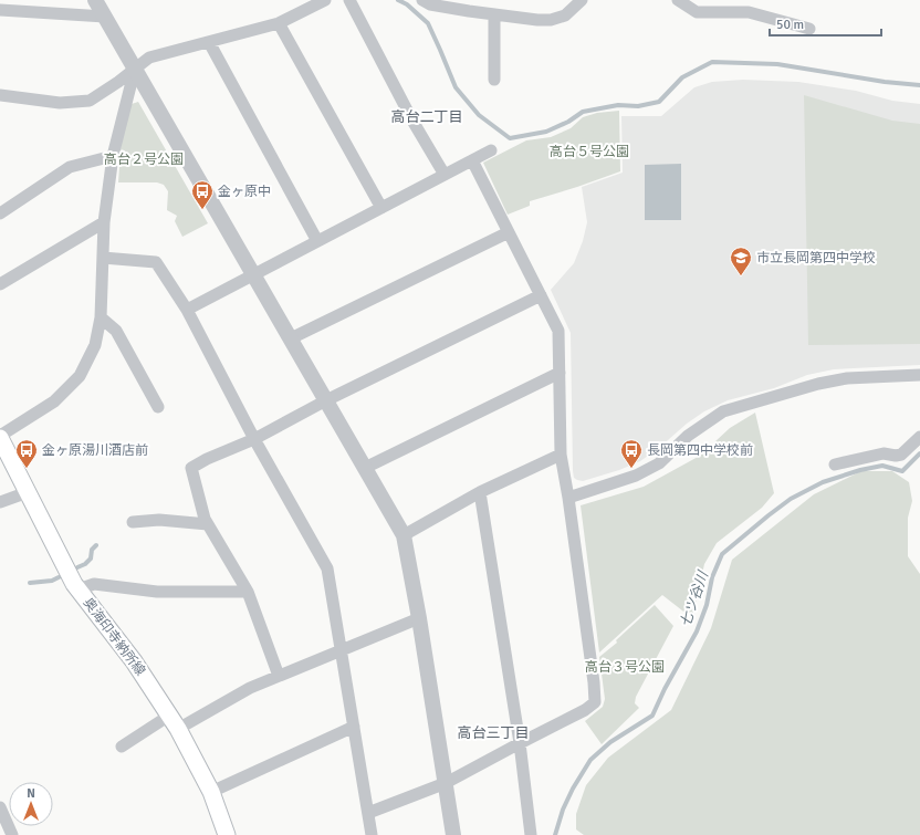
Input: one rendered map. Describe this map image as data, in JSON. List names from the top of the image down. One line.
{"streets":{"main road":["奥海印寺納所線"]},"districts":["高台二丁目","高台三丁目"],"water":["七ツ谷川"],"parks":["高台５号公園","高台２号公園","高台３号公園"],"places":{"bus stop":["金ヶ原中","金ヶ原湯川酒店前","長岡第四中学校前"],"school or university":["市立長岡第四中学校"]},"scale_bar":"50 m","north":"top"}
